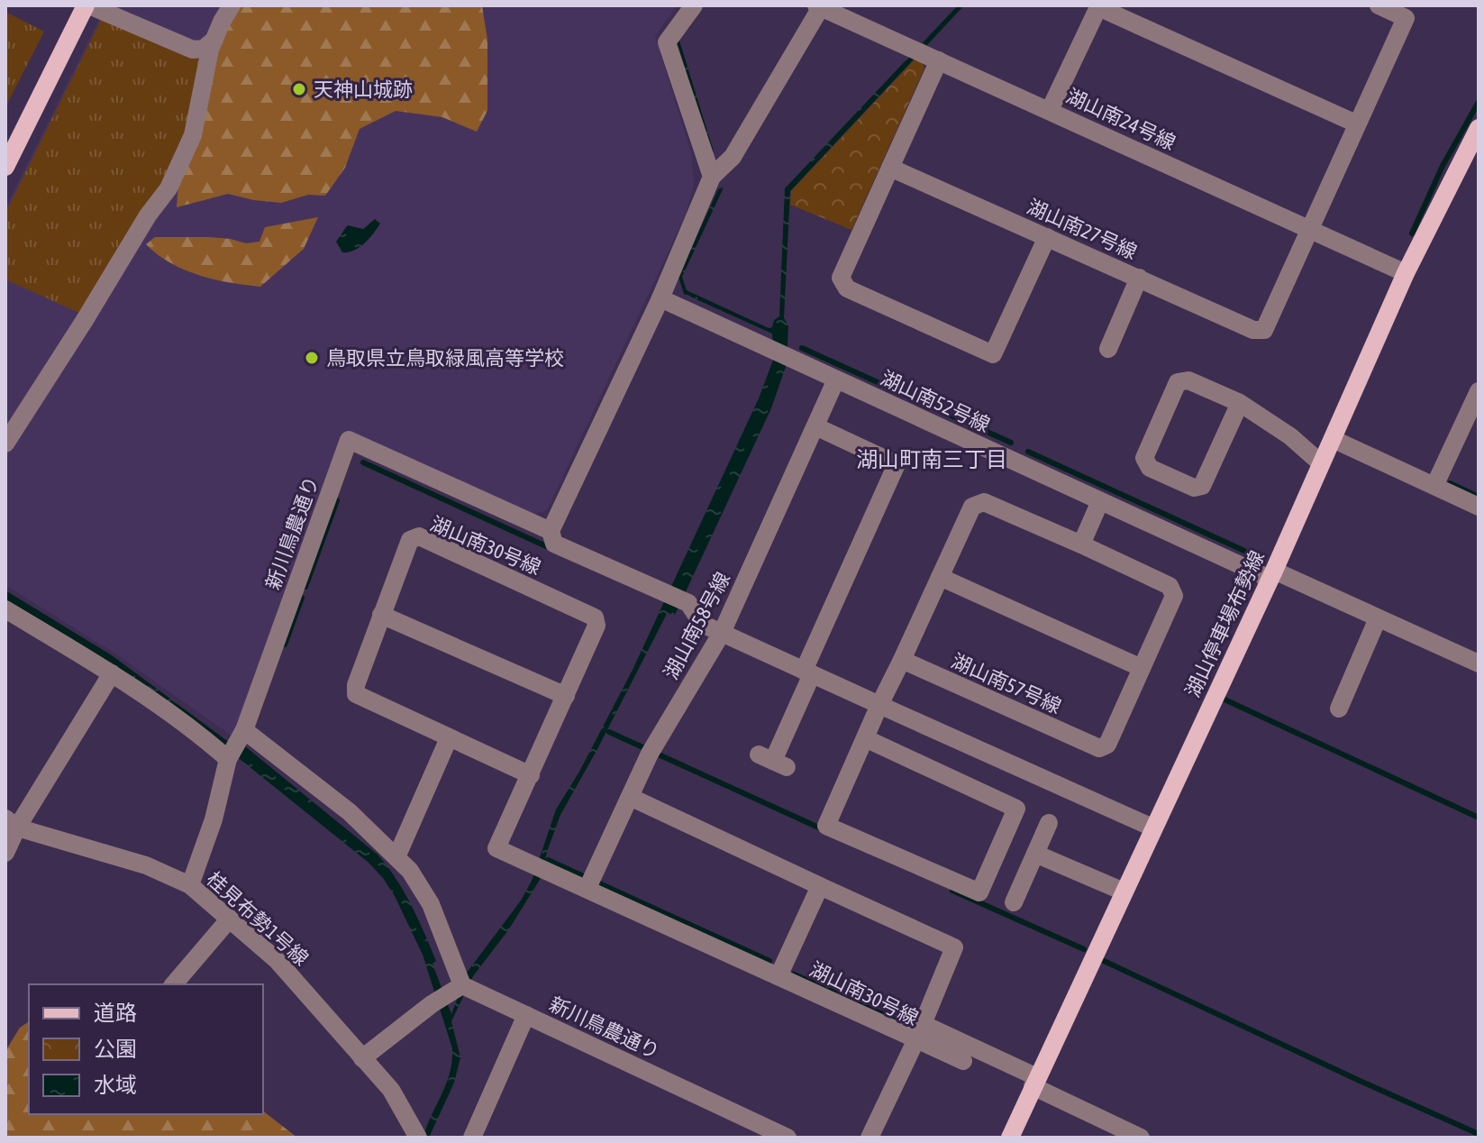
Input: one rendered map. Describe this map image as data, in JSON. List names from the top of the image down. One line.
{"streets":{"main road":["湖山停車場布勢線"],"street":["湖山南24号線","湖山南27号線","湖山南52号線","新川鳥農通り","湖山南30号線","湖山南58号線","湖山南57号線","桂見布勢1号線"]},"crossings":[["湖山南24号線","湖山南27号線"],["湖山南24号線","湖山停車場布勢線"],["湖山南52号線","湖山停車場布勢線"],["湖山南52号線","湖山南58号線"],["湖山南30号線","湖山南58号線"]],"districts":["湖山町南三丁目"],"places":["天神山城跡","鳥取県立鳥取緑風高等学校"],"legend":["道路","公園","水域"]}
